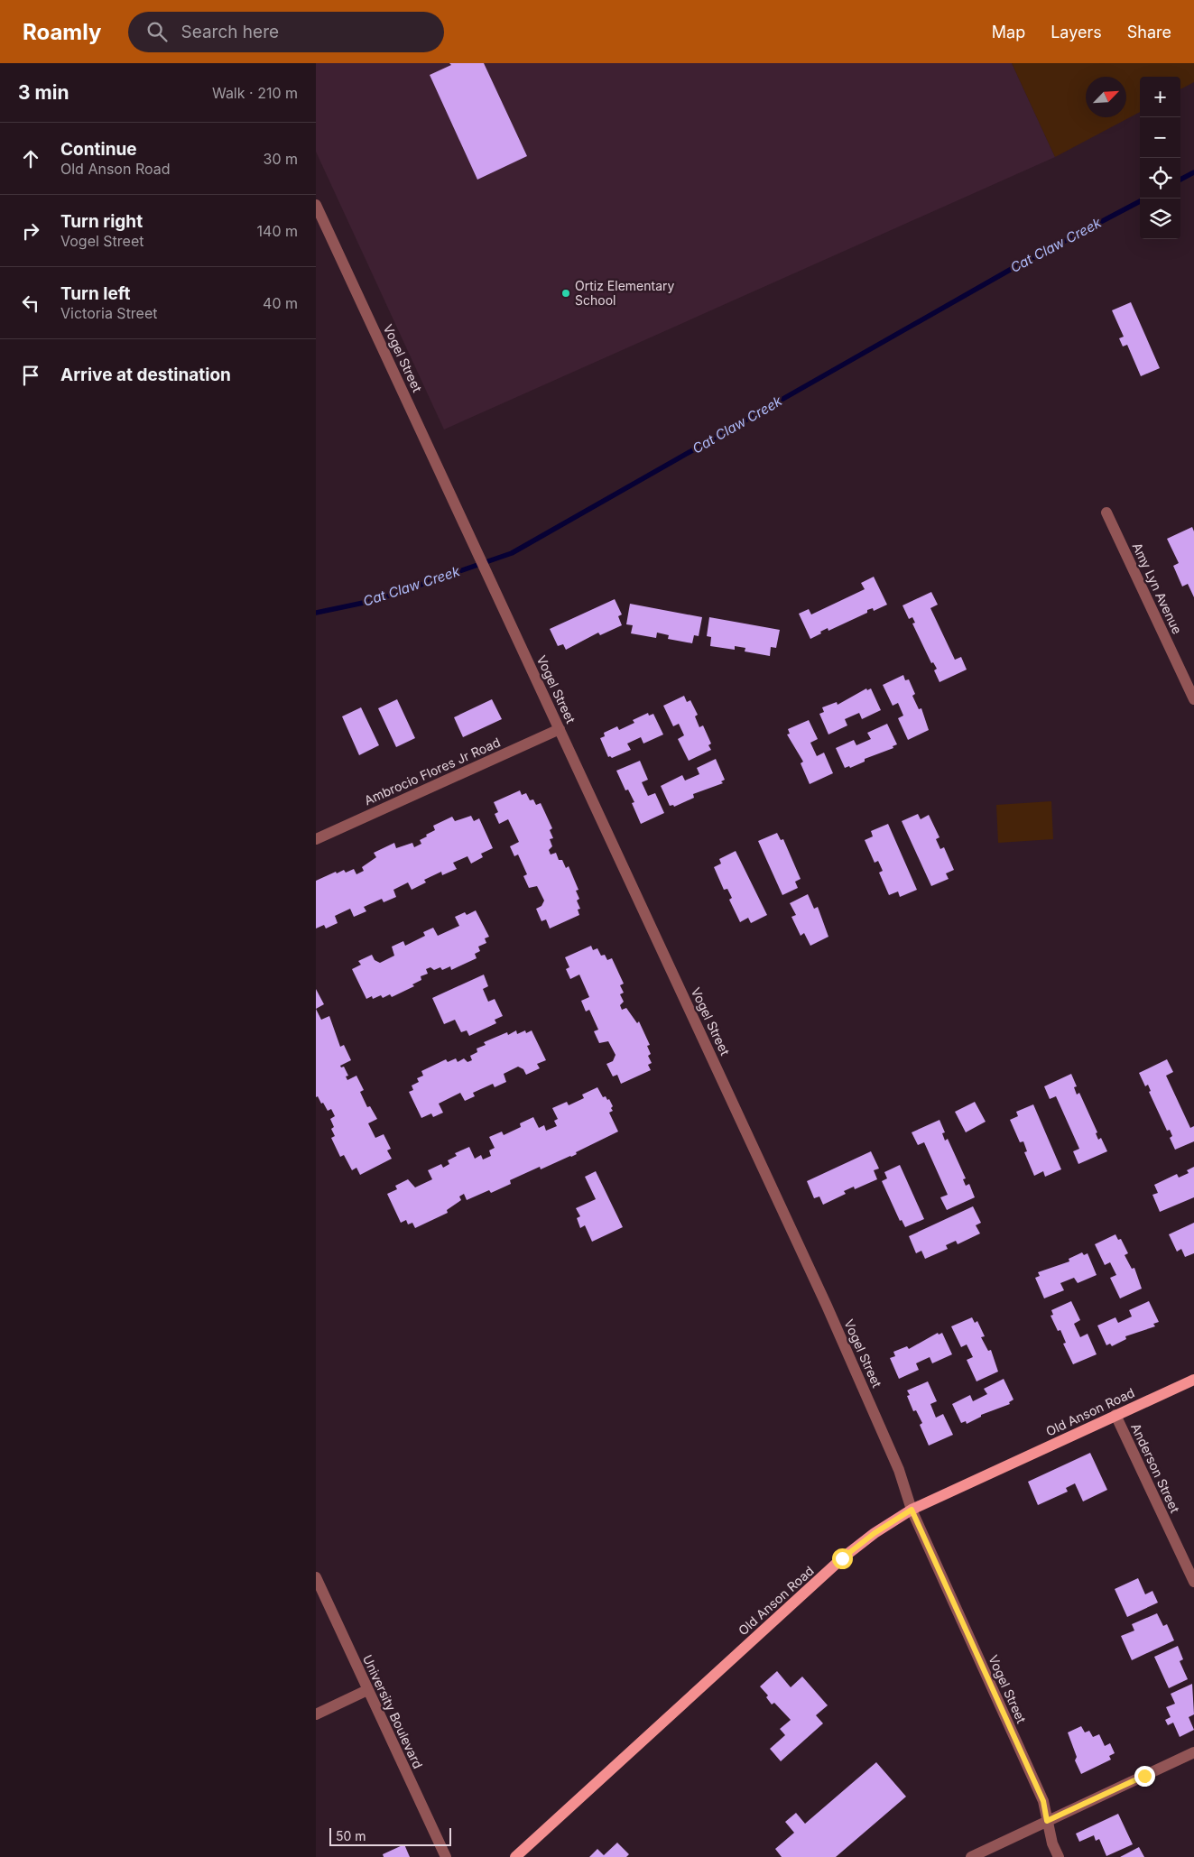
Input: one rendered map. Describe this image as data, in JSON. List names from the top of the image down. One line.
{"streets":{"main road":["Old Anson Road"],"street":["Vogel Street","Amy Lyn Avenue","Ambrocio Flores Jr Road","Anderson Street","University Boulevard"]},"crossings":[["Vogel Street","Ambrocio Flores Jr Road"],["Vogel Street","Old Anson Road"],["Old Anson Road","Anderson Street"]],"water":["Cat Claw Creek"],"places":["Ortiz Elementary School"],"scale_bar":"50 m","north":"top right","page":{"header":"Roamly","search":"Search here","nav":["Map","Layers","Share"],"heading":["3 min","Walk · 210 m"],"map_buttons":["+","−"],"list":[["Continue","Old Anson Road","30 m"],["Turn right","Vogel Street","140 m"],["Turn left","Victoria Street","40 m"],"Arrive at destination"],"scale":"50 m"}}
